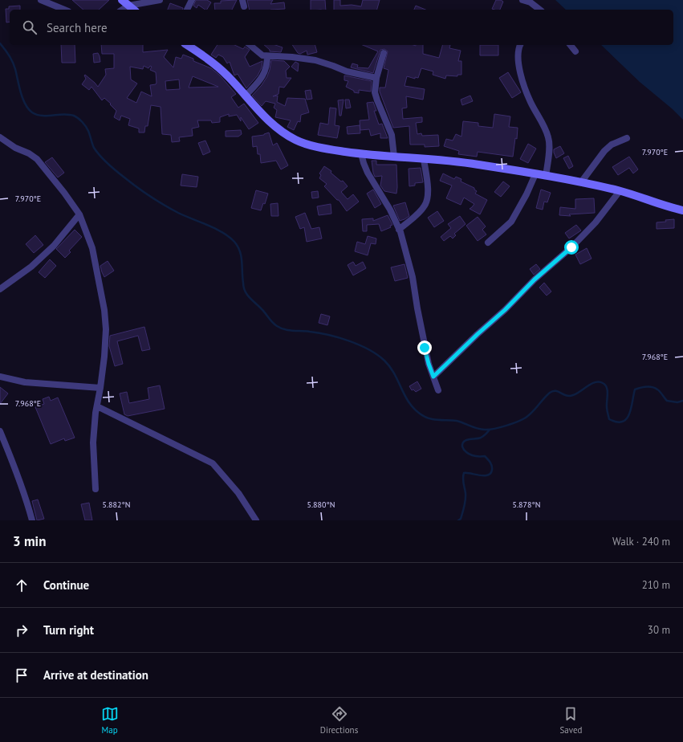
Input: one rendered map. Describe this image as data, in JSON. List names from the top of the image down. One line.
{"page":{"search":"Search here","heading":["3 min","Walk · 240 m"],"list":[["Continue","210 m"],["Turn right","30 m"],"Arrive at destination"],"nav":["Map","Directions","Saved"]},"coordinates":["7.970°E","7.968°E","5.882°N","5.880°N","5.878°N"]}
